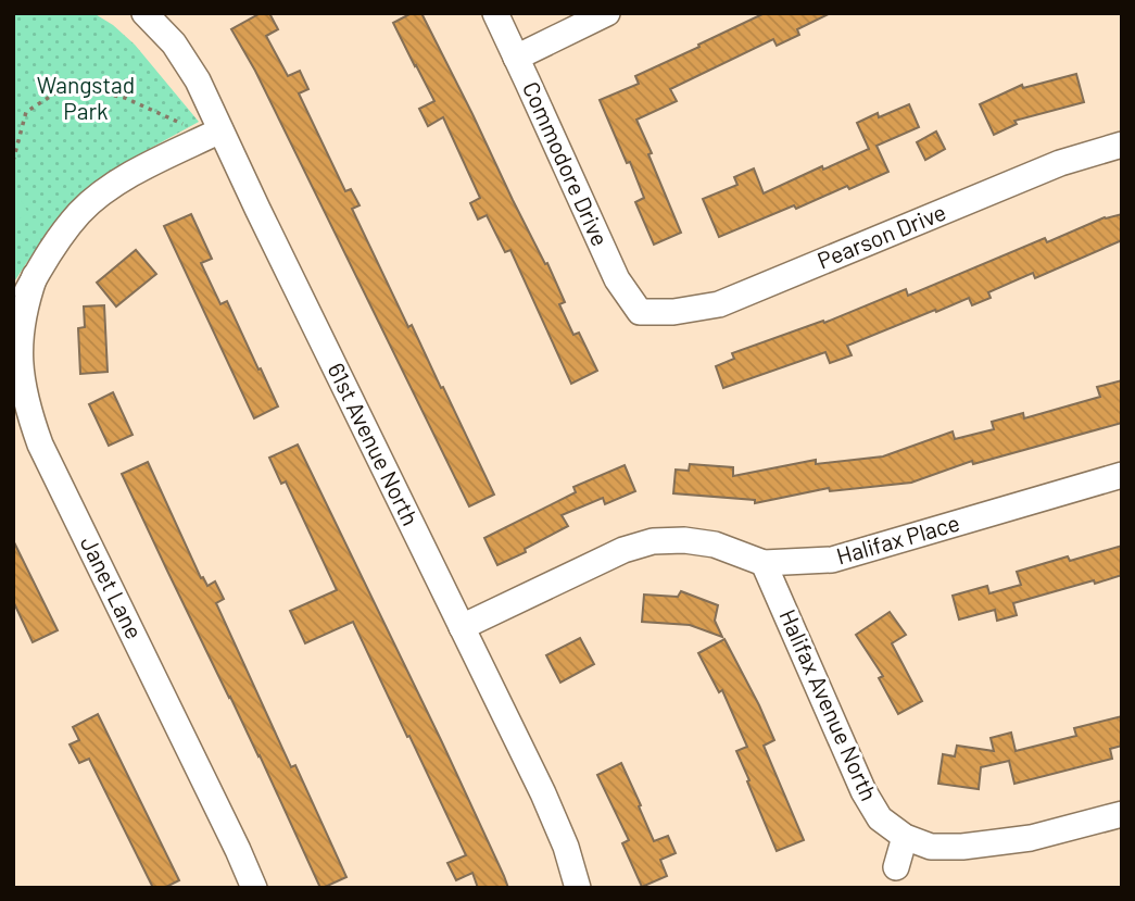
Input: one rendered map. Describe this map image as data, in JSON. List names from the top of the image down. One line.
{"streets":{"street":["Commodore Drive","Pearson Drive","61st Avenue North","Halifax Place","Janet Lane","Halifax Avenue North"]},"crossings":[["Commodore Drive","Pearson Drive"],["61st Avenue North","Halifax Place"],["Halifax Place","Halifax Avenue North"]],"parks":["Wangstad Park"]}
